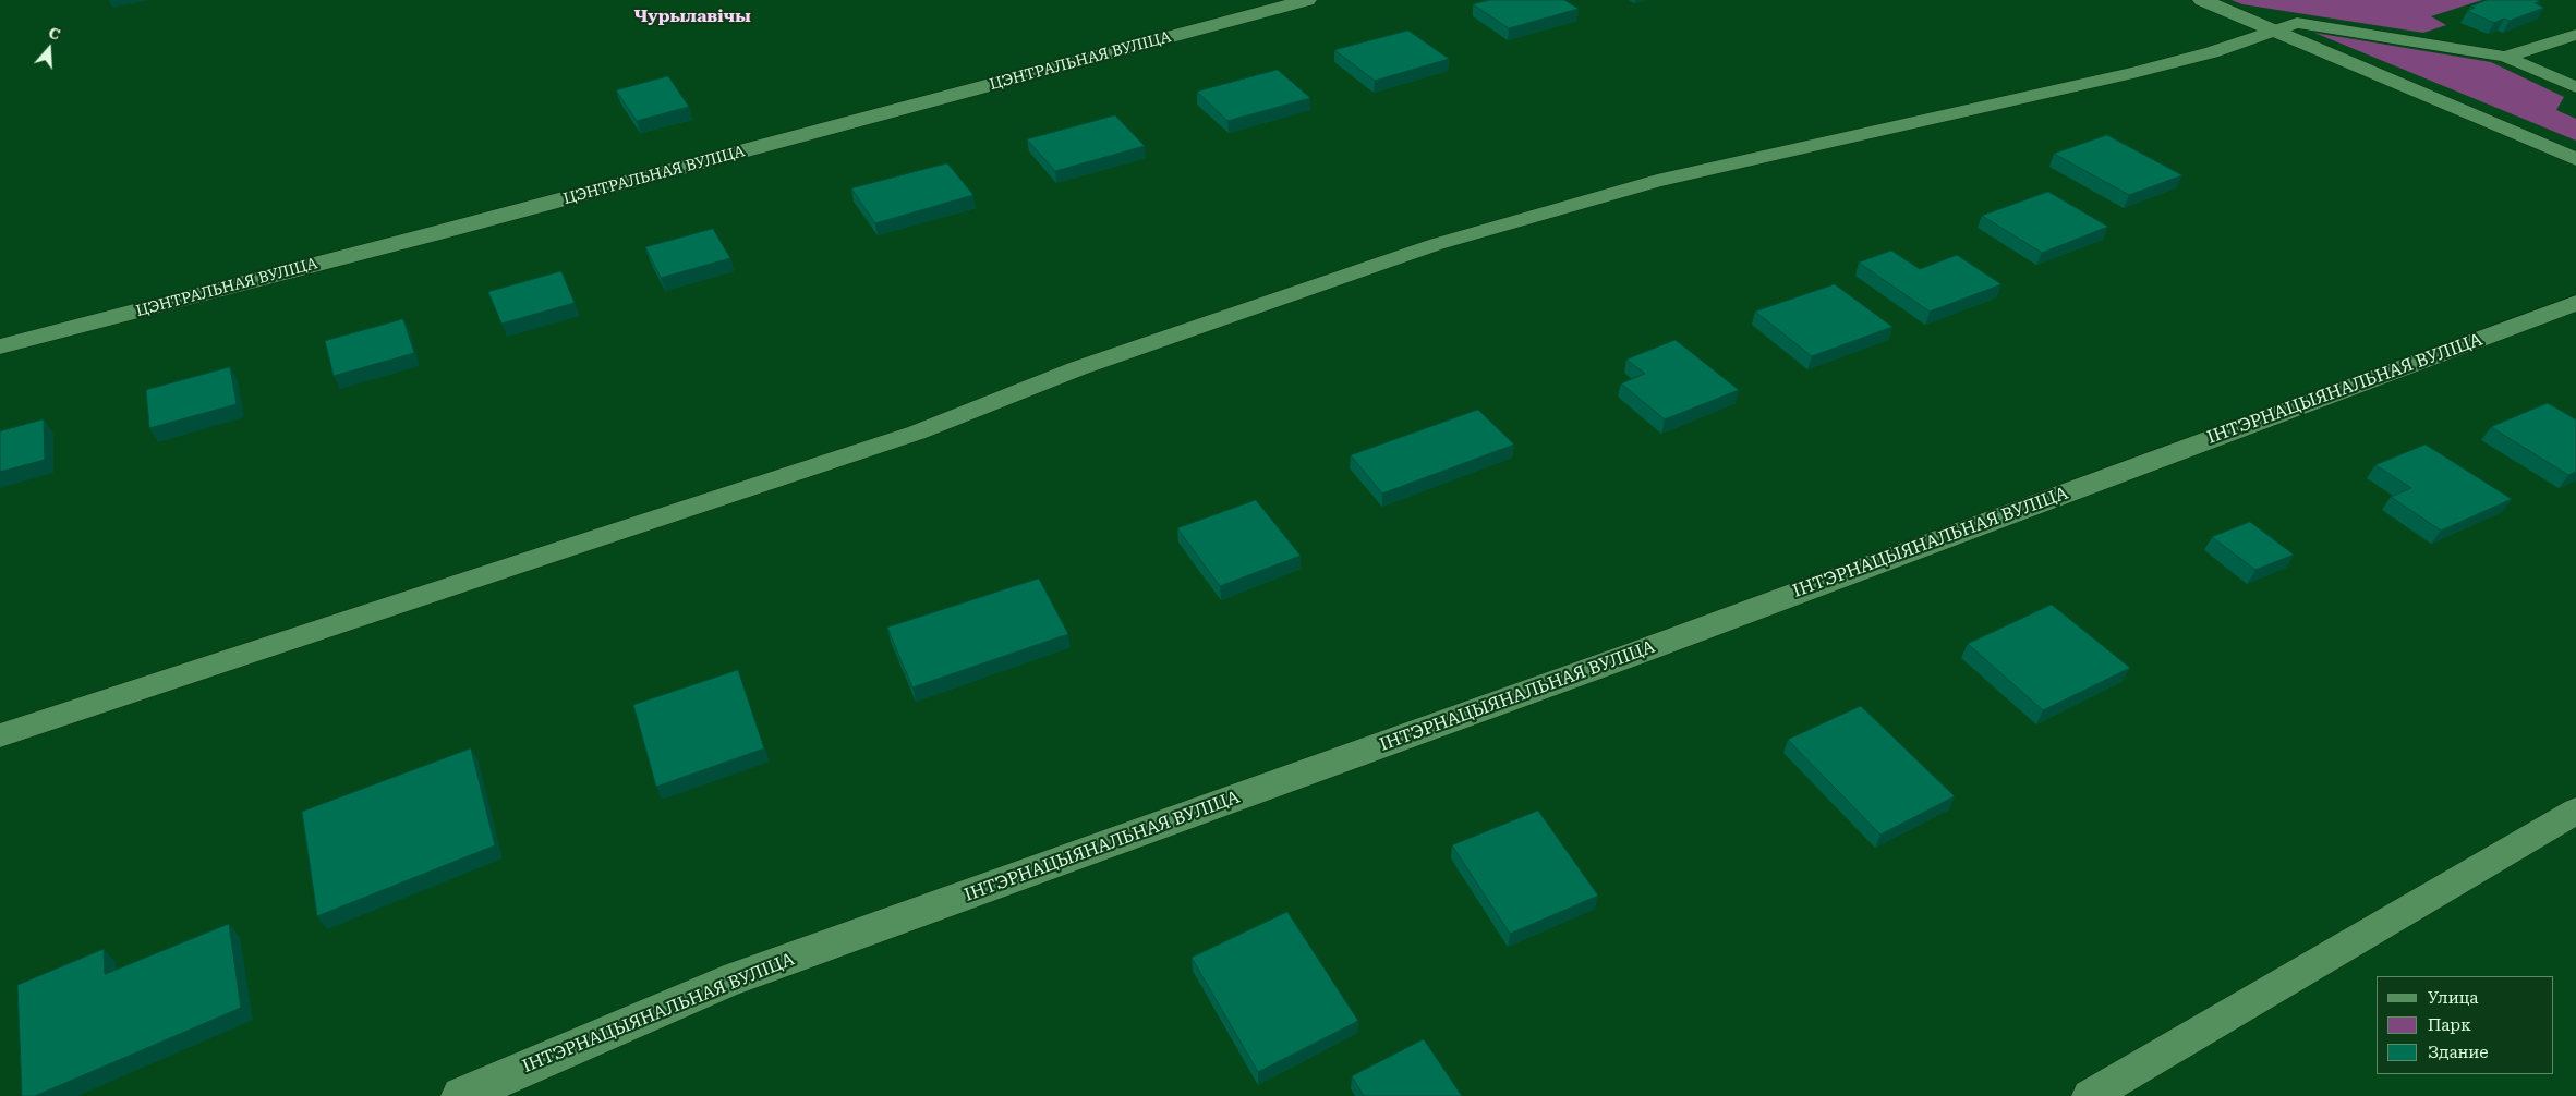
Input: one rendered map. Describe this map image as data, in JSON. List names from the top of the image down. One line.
{"streets":{"street":["ЦЭНТРАЛЬНАЯ ВУЛІЦА","ІНТЭРНАЦЫЯНАЛЬНАЯ ВУЛІЦА"]},"districts":["Чурылавічы"],"legend":["Улица","Парк","Здание"],"north":"top"}
